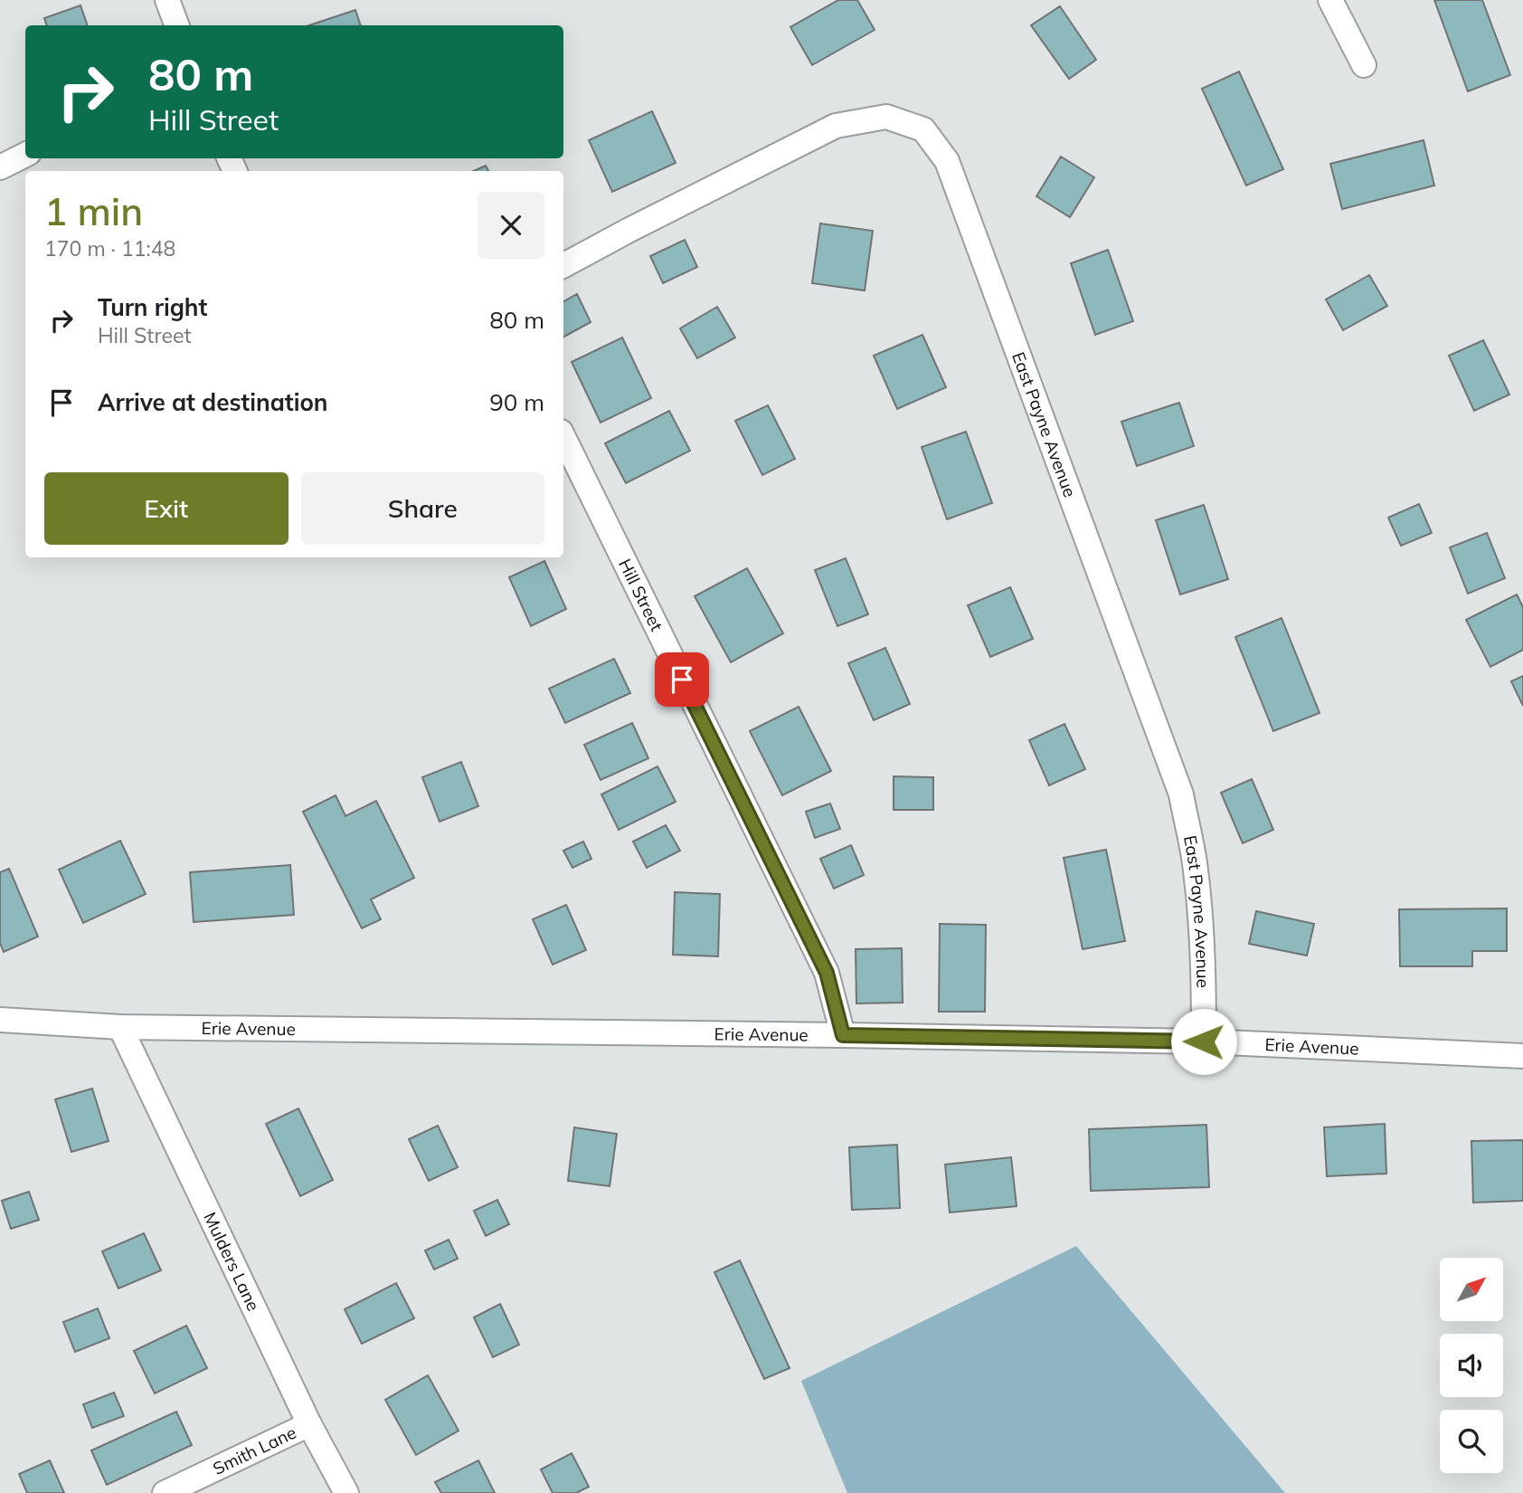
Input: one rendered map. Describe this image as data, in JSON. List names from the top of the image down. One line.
{"streets":{"street":["East Payne Avenue","Hill Street","Erie Avenue","Mulders Lane","Smith Lane"]},"crossings":[["East Payne Avenue","Erie Avenue"],["Hill Street","Erie Avenue"],["Erie Avenue","Mulders Lane"],["Mulders Lane","Smith Lane"]],"north":"top right","page":{"turn":["80 m","Hill Street"],"heading":["1 min","170 m · 11:48"],"list":[{"name":"Turn right","note":"Hill Street","value":"80 m"},{"name":"Arrive at destination","value":"90 m"}],"buttons":["Exit","Share"]}}
